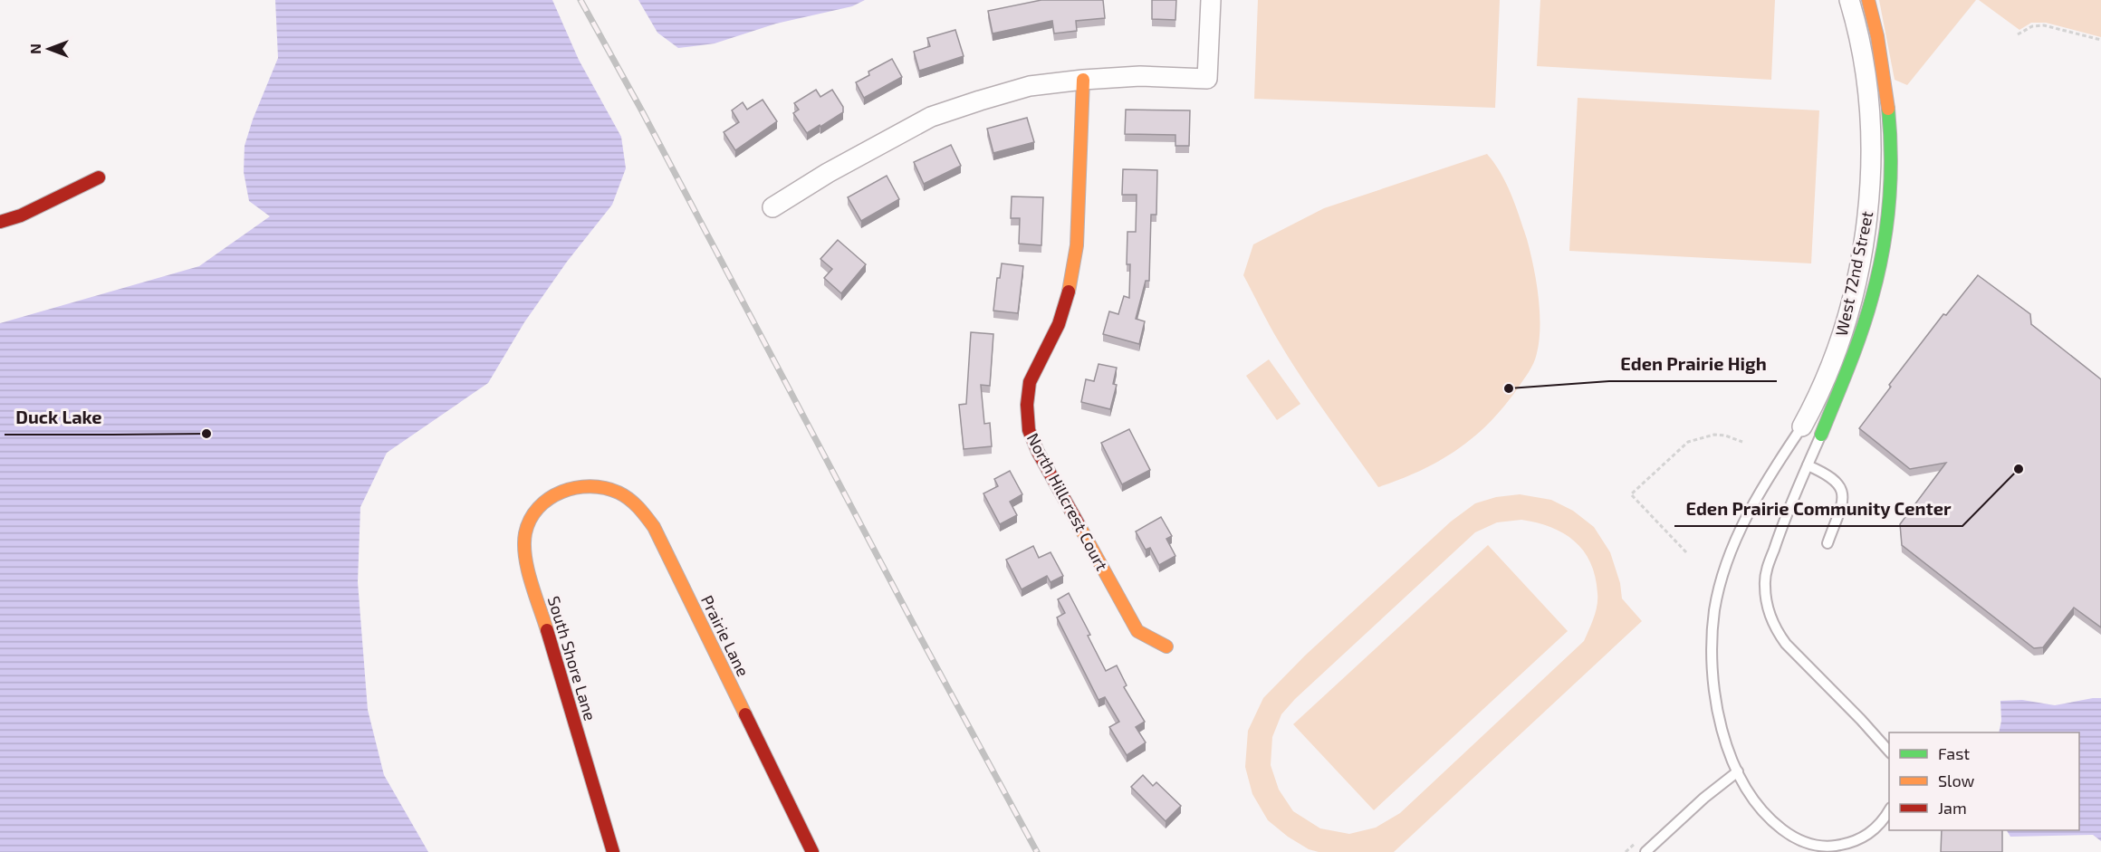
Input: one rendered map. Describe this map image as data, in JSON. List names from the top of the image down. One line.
{"streets":{"street":["West 72nd Street","North Hillcrest Court","Prairie Lane","South Shore Lane"]},"crossings":[["Prairie Lane","South Shore Lane"]],"places":["Eden Prairie High","Duck Lake","Eden Prairie Community Center"],"legend":["Fast","Slow","Jam"],"north":"left"}
